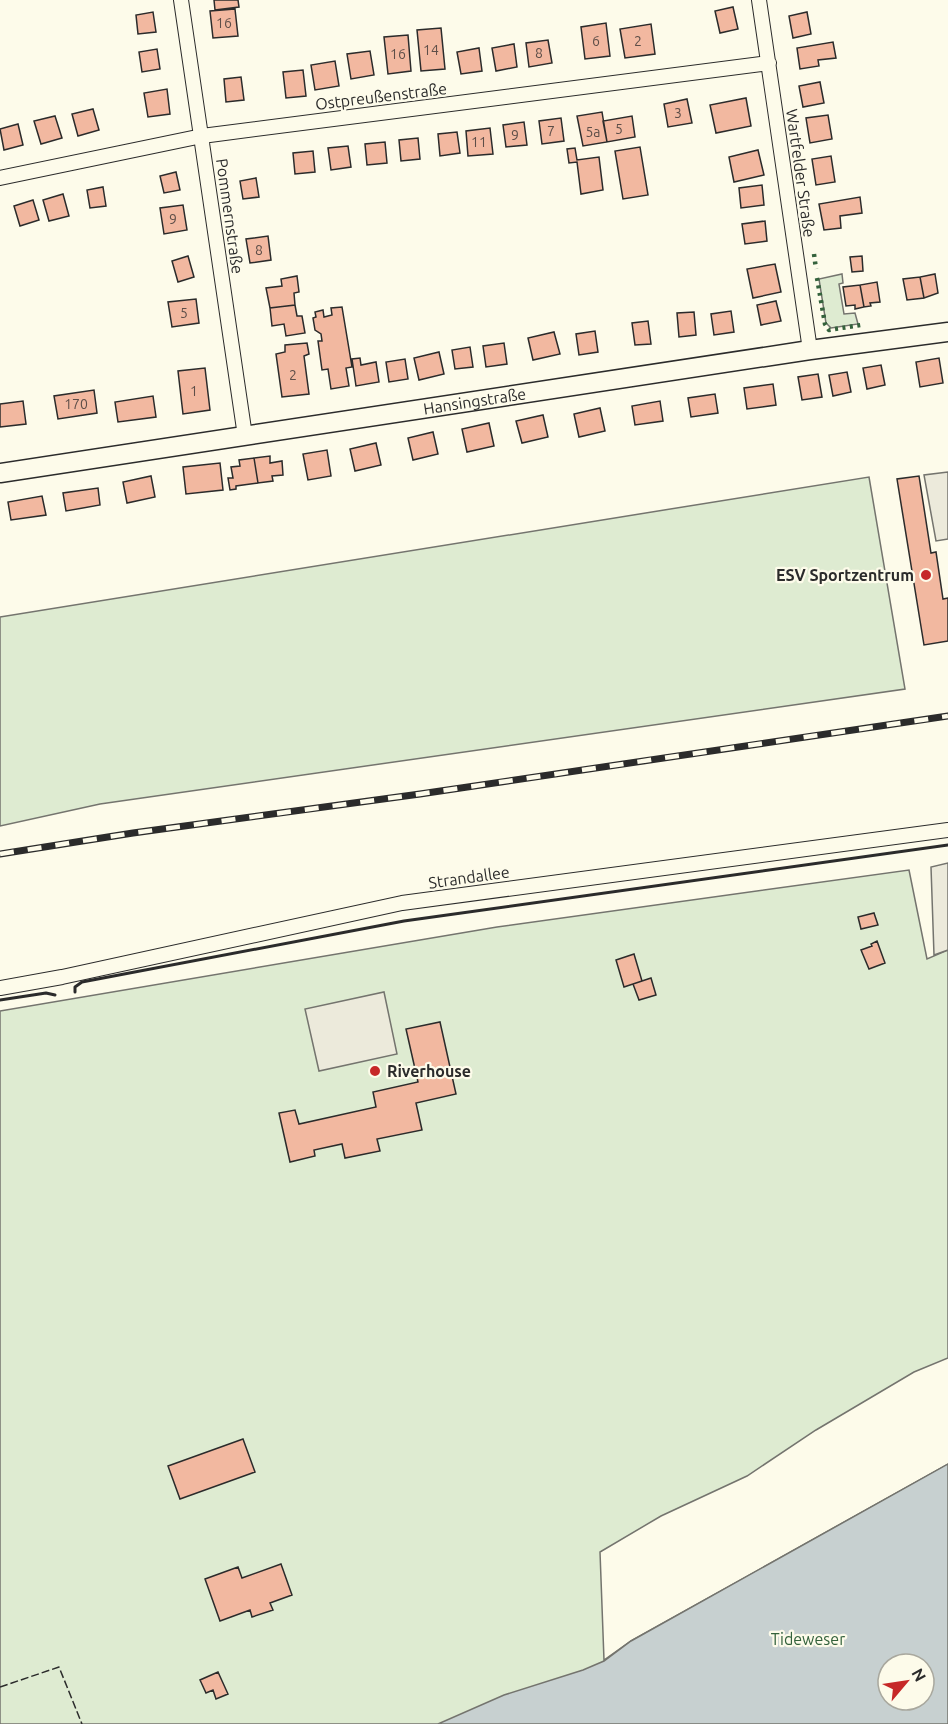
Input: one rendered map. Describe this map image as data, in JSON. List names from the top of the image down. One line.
{"streets":{"street":["Ostpreußenstraße","Wartfelder Straße","Pommernstraße","Hansingstraße","Strandallee"]},"crossings":[["Ostpreußenstraße","Wartfelder Straße"],["Ostpreußenstraße","Pommernstraße"],["Wartfelder Straße","Hansingstraße"],["Pommernstraße","Hansingstraße"]],"parks":["Tideweser"],"places":["ESV Sportzentrum","Riverhouse"],"house_numbers":["16","6","2","14","8","16","3","5","7","5a","9","11","9","8","5","2","1","170"],"north":"top right"}
